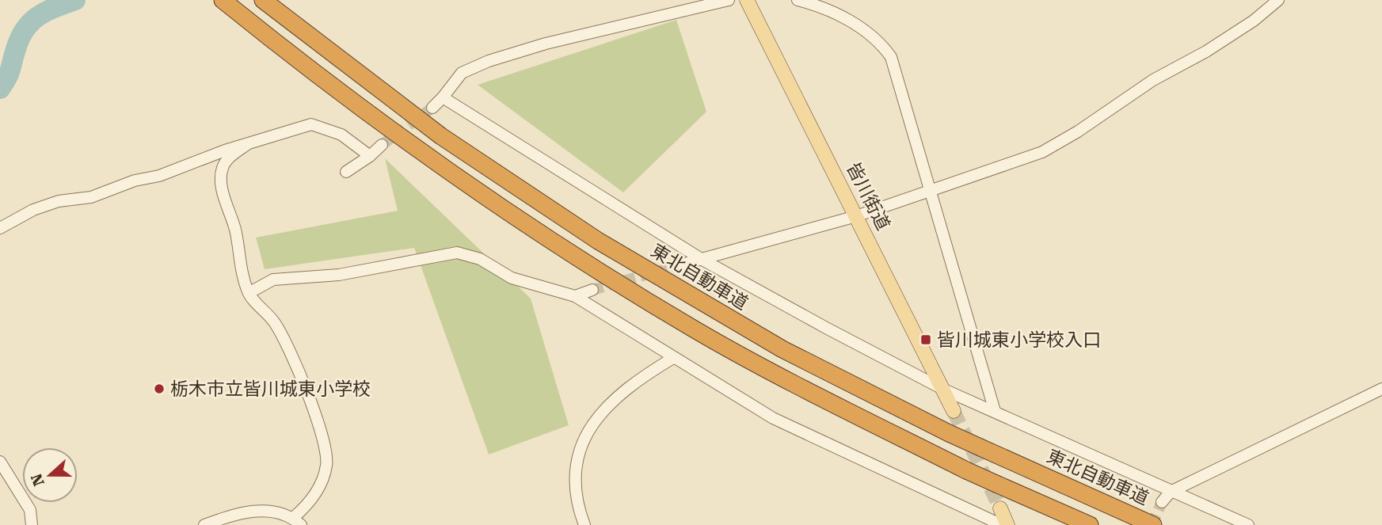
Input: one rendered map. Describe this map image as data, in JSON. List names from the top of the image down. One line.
{"streets":{"highway":["東北自動車道"],"main road":["皆川街道"]},"places":{"transit":["皆川城東小学校入口"],"other":["栃木市立皆川城東小学校"]},"north":"left"}
